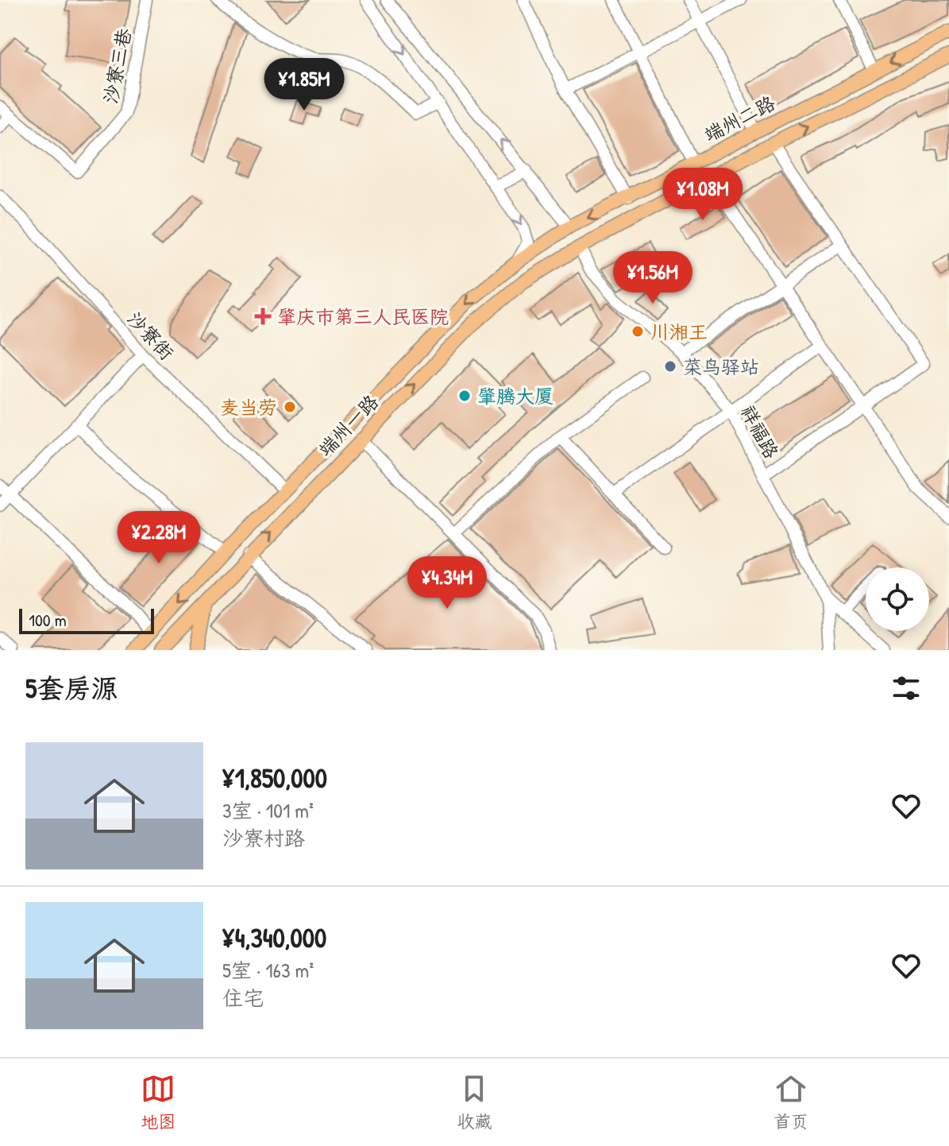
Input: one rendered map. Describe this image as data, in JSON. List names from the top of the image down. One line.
{"streets":{"main road":["端州二路","端州一路"],"street":["沙寮三巷","沙寮街","祥福路"]},"crossings":[["端州二路","端州一路"],["端州二路","祥福路"],["沙寮街","端州一路"],["端州一路","祥福路"]],"places":{"health":["肇庆市第三人民医院"],"other":["川湘王","菜鸟驿站","肇腾大厦","麦当劳"]},"scale_bar":"100 m","page":{"price":["¥1.85M","¥1.08M","¥1.56M","¥2.28M","¥4.34M"],"scale":"100 m","heading":"5套房源","list":[{"name":"¥1,850,000","note":"3室 · 101 m² · 沙寮村路"},{"name":"¥4,340,000","note":"5室 · 163 m² · 住宅"}],"tabs":["地图","收藏","首页"]}}
